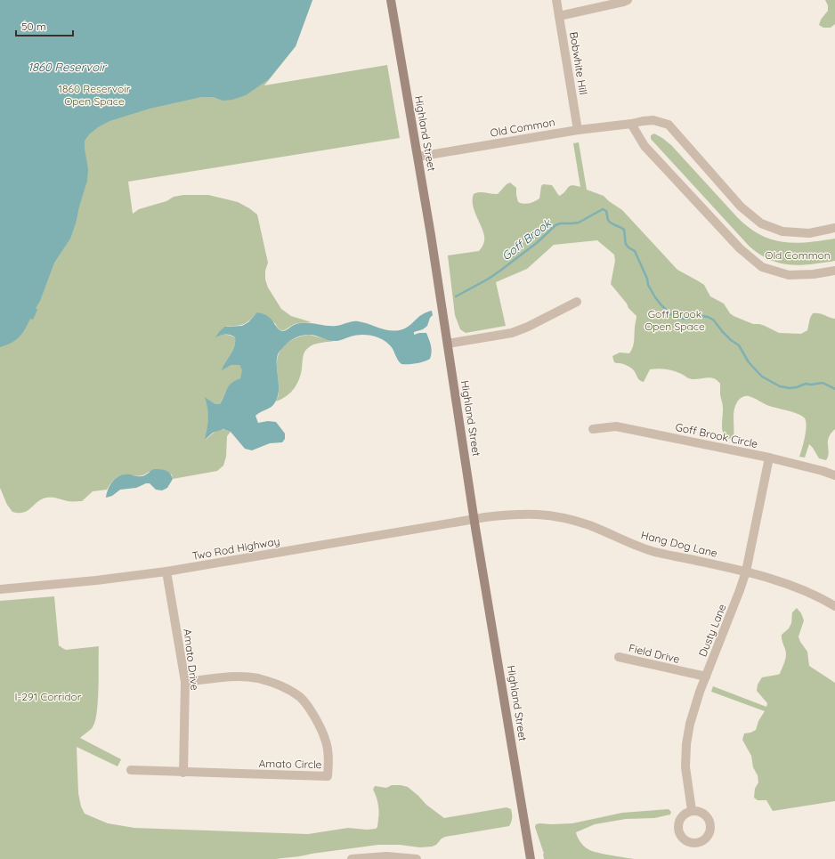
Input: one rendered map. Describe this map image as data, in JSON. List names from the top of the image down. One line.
{"streets":{"main road":["Highland Street"],"street":["Bobwhite Hill","Old Common","Goff Brook Circle","Hang Dog Lane","Two Rod Highway","Dusty Lane","Field Drive","Amato Drive","Amato Circle"]},"crossings":[["Bobwhite Hill","Old Common"],["Old Common","Highland Street"],["Highland Street","Hang Dog Lane"],["Highland Street","Two Rod Highway"],["Goff Brook Circle","Dusty Lane"],["Hang Dog Lane","Two Rod Highway"],["Hang Dog Lane","Dusty Lane"],["Two Rod Highway","Amato Drive"],["Dusty Lane","Field Drive"],["Amato Drive","Amato Circle"]],"water":["1860 Reservoir","Goff Brook"],"parks":["1860 Reservoir Open Space","Old Common","Goff Brook Open Space","I-291 Corridor"],"scale_bar":"50 m"}
